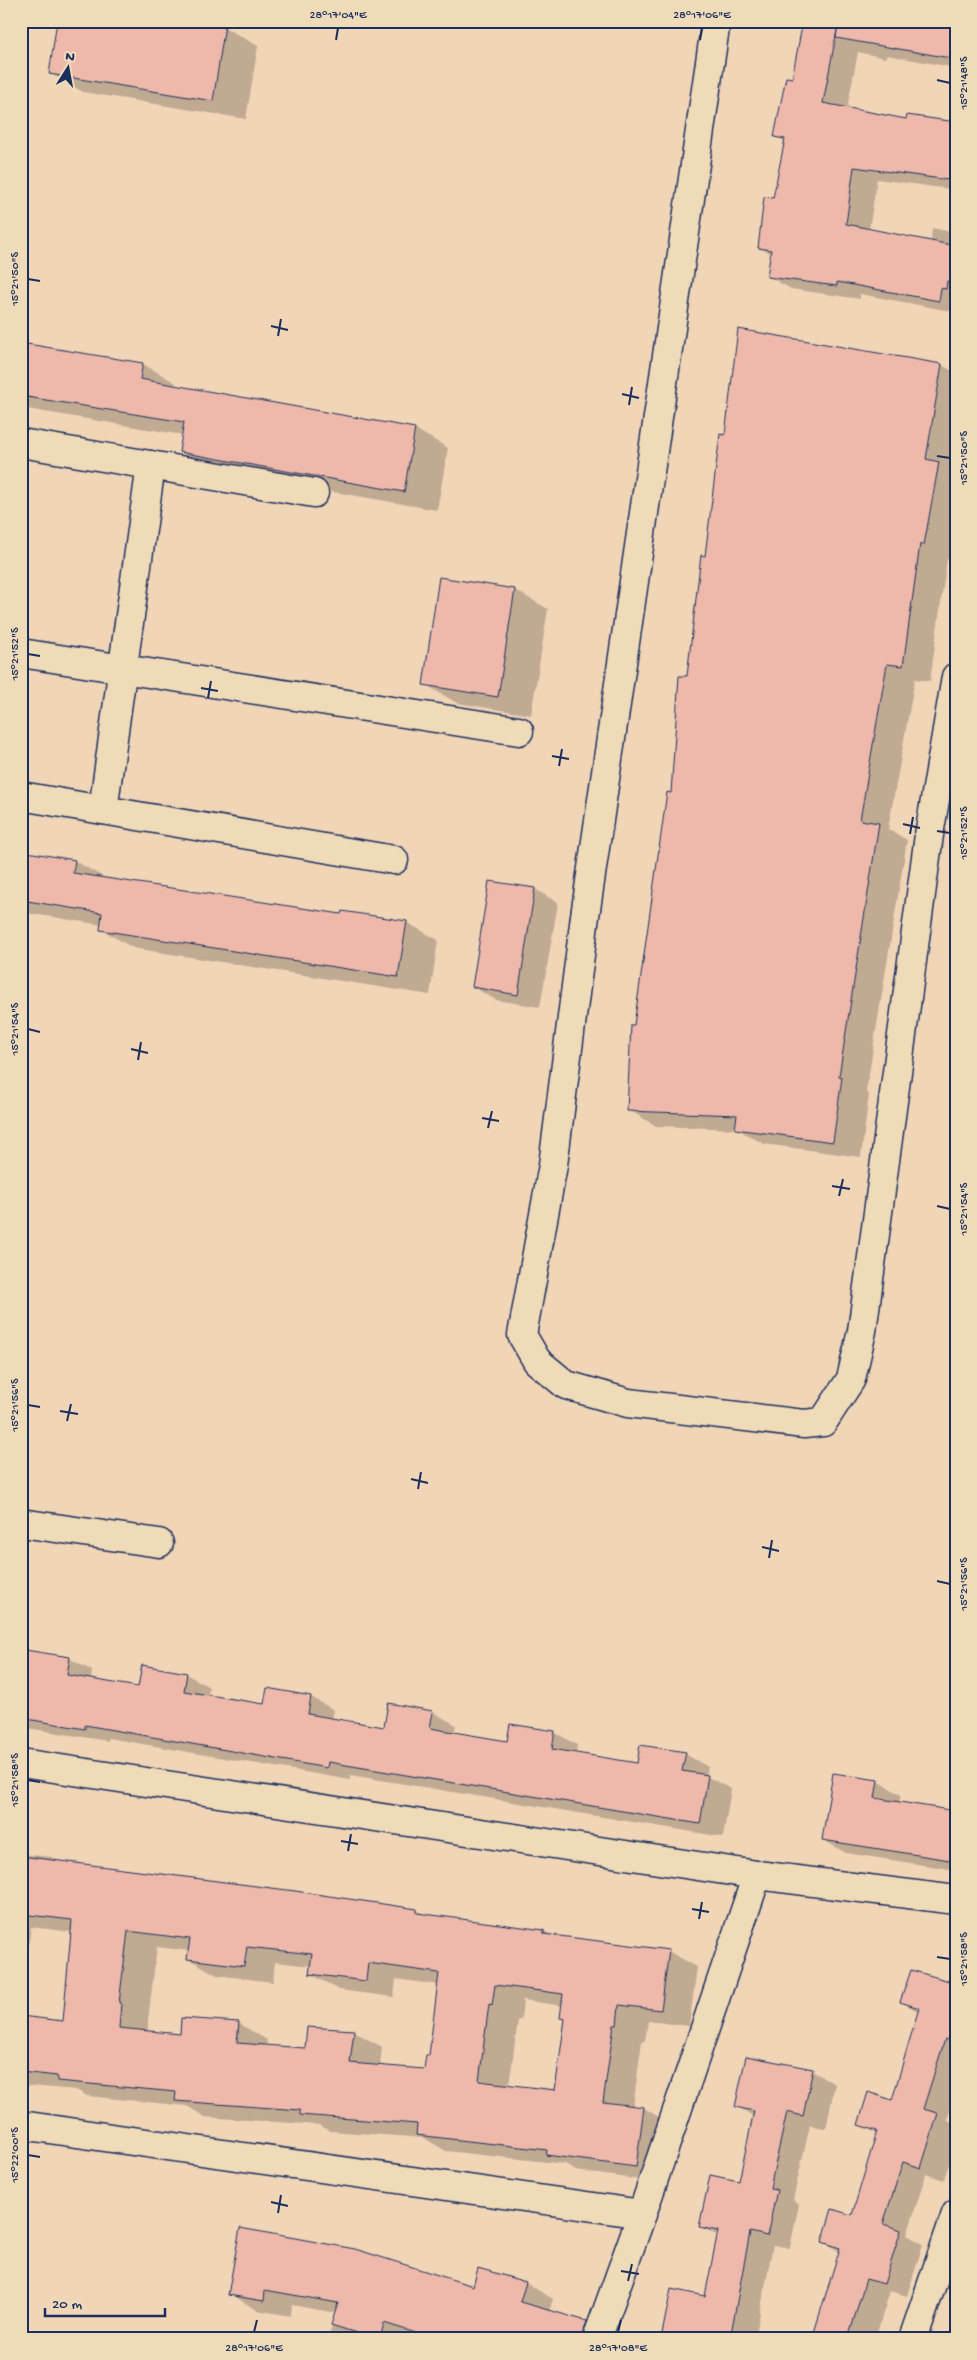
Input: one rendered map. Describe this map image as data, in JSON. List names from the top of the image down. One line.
{"scale_bar":"20 m","north":"top","coordinates":["28°17'04\"E","28°17'06\"E","15°21'48\"S","15°21'50\"S","15°21'52\"S","15°21'54\"S","15°21'56\"S","15°21'58\"S","15°22'00\"S","28°17'08\"E"]}
